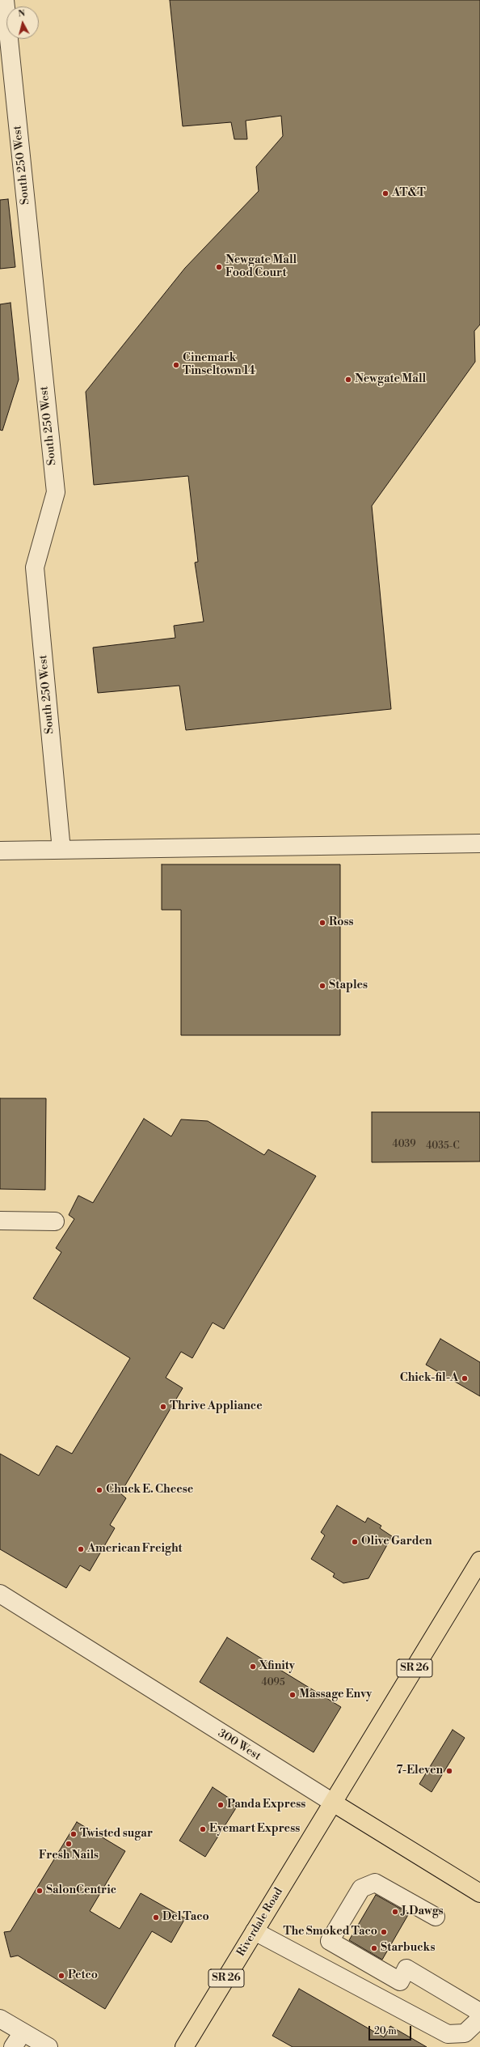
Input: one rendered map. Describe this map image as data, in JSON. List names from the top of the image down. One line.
{"streets":{"main road":["SR 26","300 West","Riverdale Road"],"street":["South 250 West"]},"crossings":[["SR 26","300 West"],["SR 26","Riverdale Road"],["300 West","Riverdale Road"]],"places":["AT&T","Newgate Mall Food Court","Cinemark Tinseltown 14","Newgate Mall","Ross","Staples","Chick-fil-A","Thrive Appliance","Chuck E. Cheese","Olive Garden","American Freight","Xfinity","Massage Envy","7-Eleven","Panda Express","Eyemart Express","Twisted sugar","Fresh Nails","SalonCentric","J.Dawgs","Del Taco","The Smoked Taco","Starbucks","Petco"],"house_numbers":["4039","4035-C","4095"],"scale_bar":"20 m","north":"top"}
